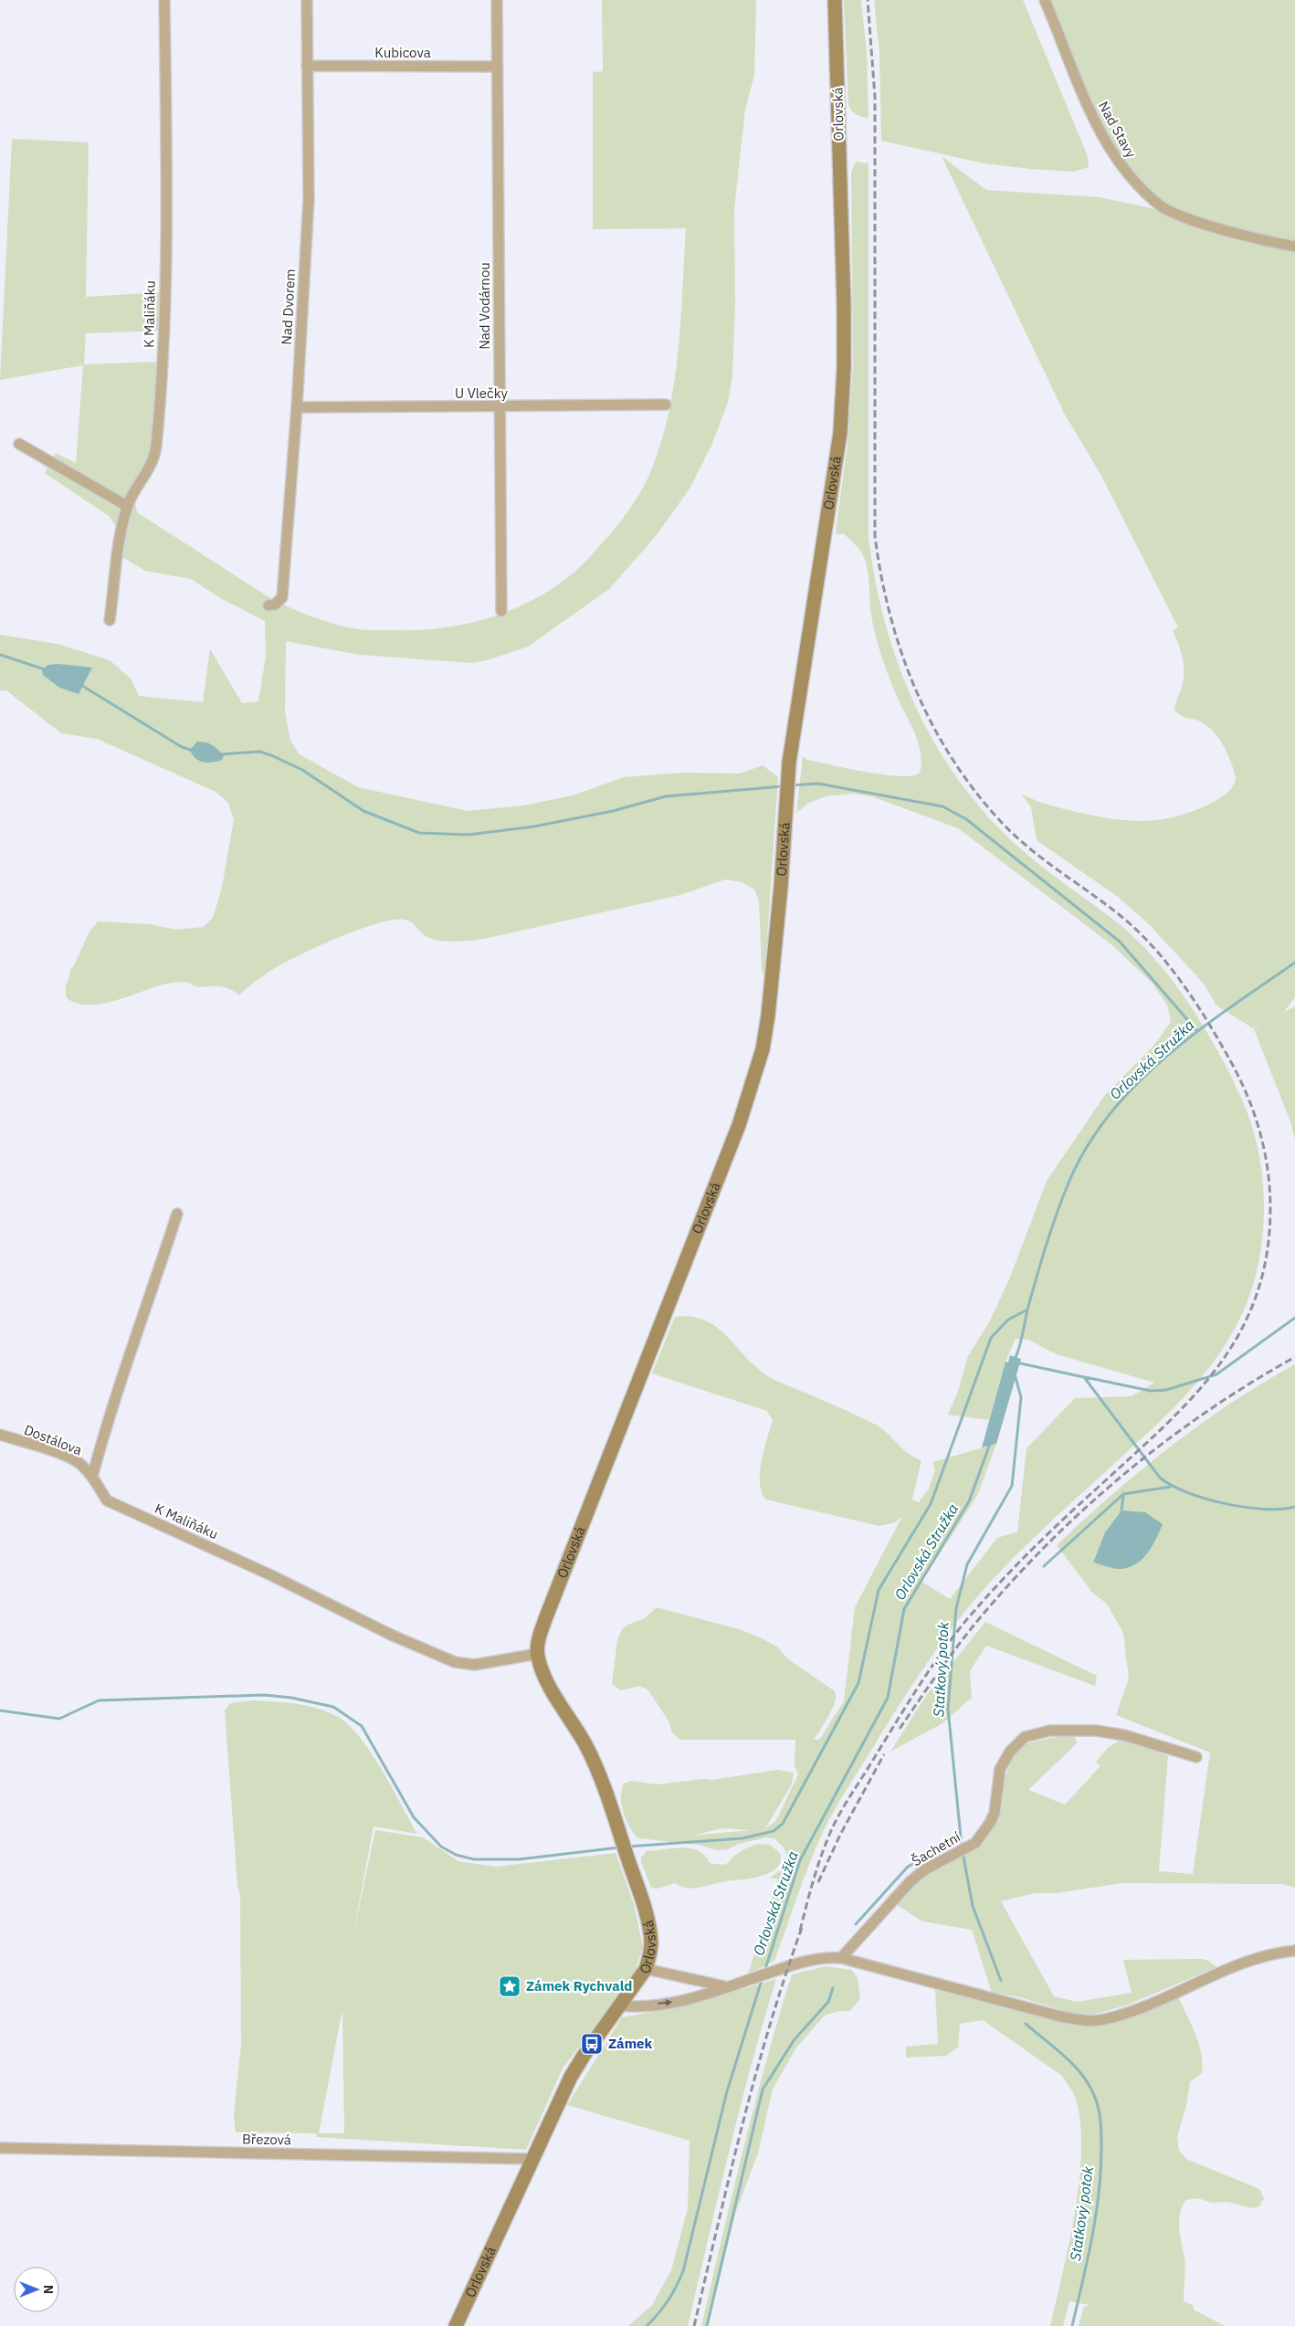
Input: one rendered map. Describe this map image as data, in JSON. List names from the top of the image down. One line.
{"streets":{"main road":["Orlovská"],"street":["Kubicova","Nad Stavy","Nad Vodárnou","Nad Dvorem","K Maliňáku","U Vlečky","Dostálova","Šachetní","Březová"]},"crossings":[["Kubicova","Nad Vodárnou"],["Kubicova","Nad Dvorem"],["Orlovská","K Maliňáku"],["Orlovská","Březová"],["Nad Vodárnou","U Vlečky"],["Nad Dvorem","U Vlečky"],["K Maliňáku","Dostálova"]],"water":["Orlovská Stružka","Statkový potok"],"places":{"place":["Zámek Rychvald"],"bus stop":["Zámek"]},"north":"right"}
